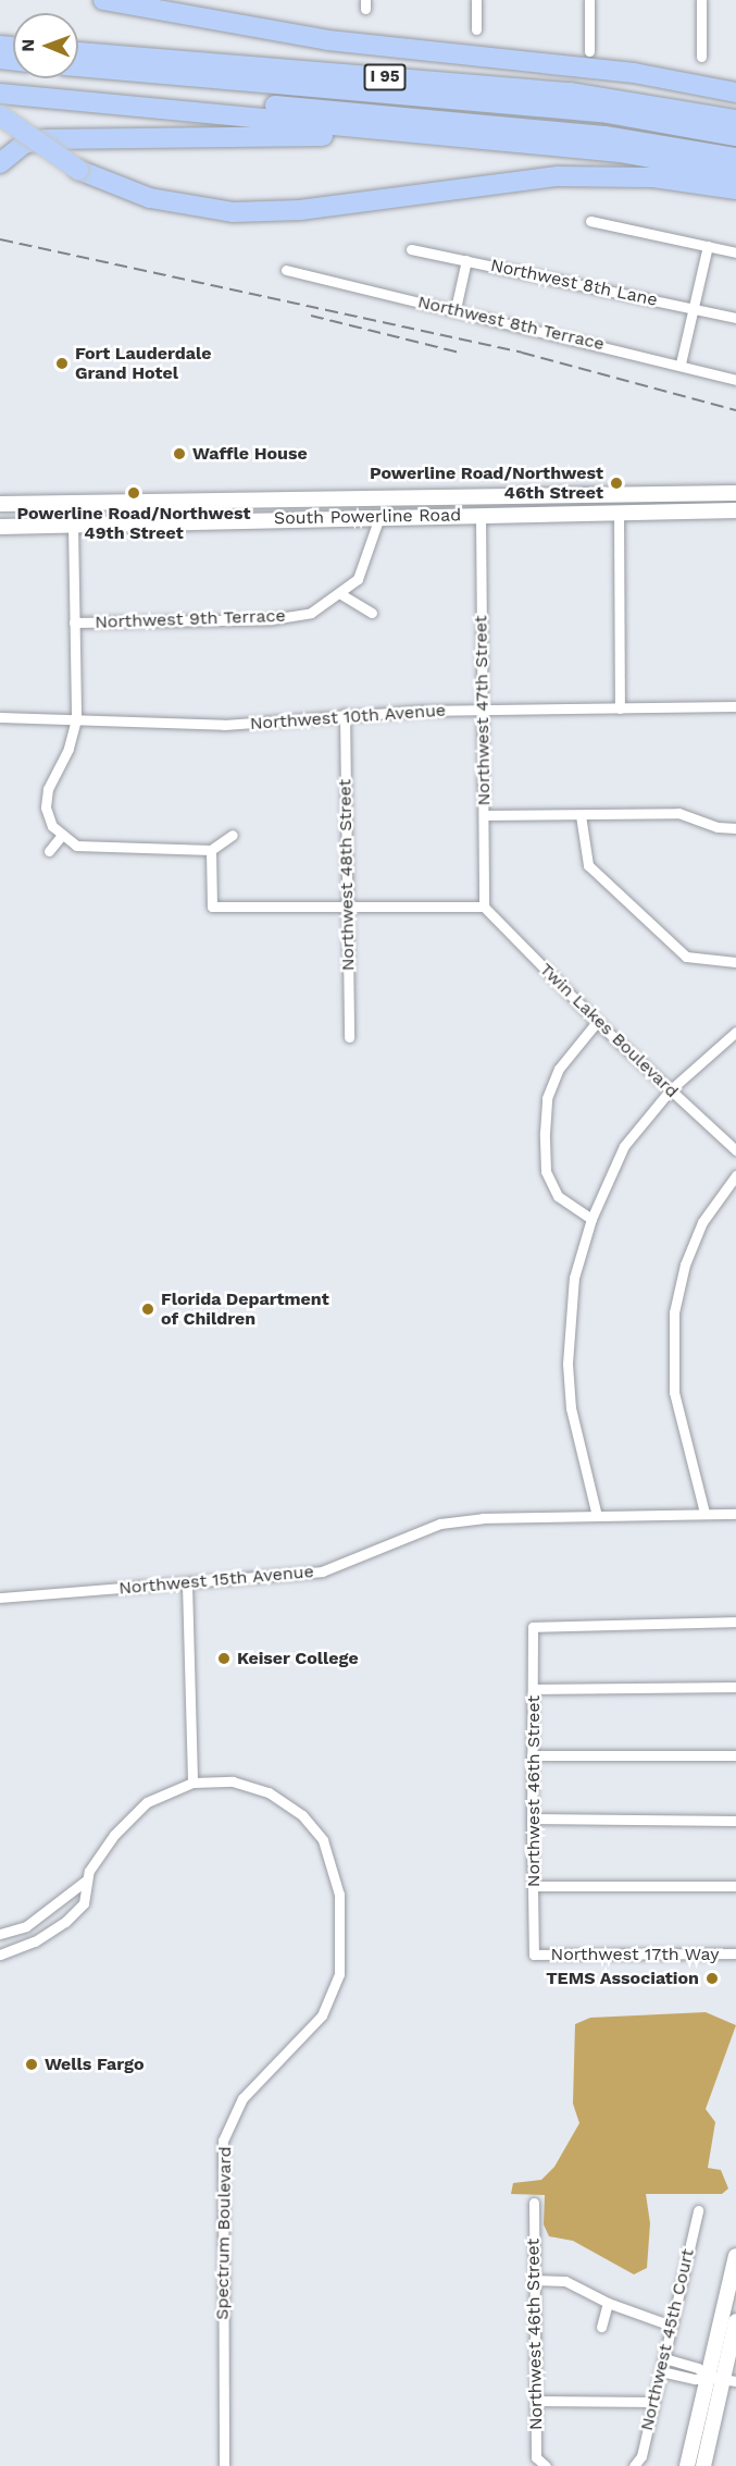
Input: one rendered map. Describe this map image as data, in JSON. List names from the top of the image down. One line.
{"streets":{"highway":["I 95"],"main road":["South Powerline Road"],"street":["Northwest 8th Lane","Northwest 8th Terrace","Northwest 9th Terrace","Northwest 47th Street","Northwest 10th Avenue","Northwest 48th Street","Twin Lakes Boulevard","Northwest 15th Avenue","Northwest 46th Street","Northwest 17th Way","Spectrum Boulevard","Northwest 45th Court"]},"crossings":[["South Powerline Road","Northwest 9th Terrace"],["South Powerline Road","Northwest 47th Street"],["Northwest 47th Street","Northwest 10th Avenue"],["Northwest 47th Street","Twin Lakes Boulevard"],["Northwest 10th Avenue","Northwest 48th Street"],["Northwest 46th Street","Northwest 17th Way"]],"places":["Fort Lauderdale Grand Hotel","Waffle House","Powerline Road/Northwest 46th Street","Powerline Road/Northwest 49th Street","Florida Department of Children","Keiser College","TEMS Association","Wells Fargo"],"north":"left"}
